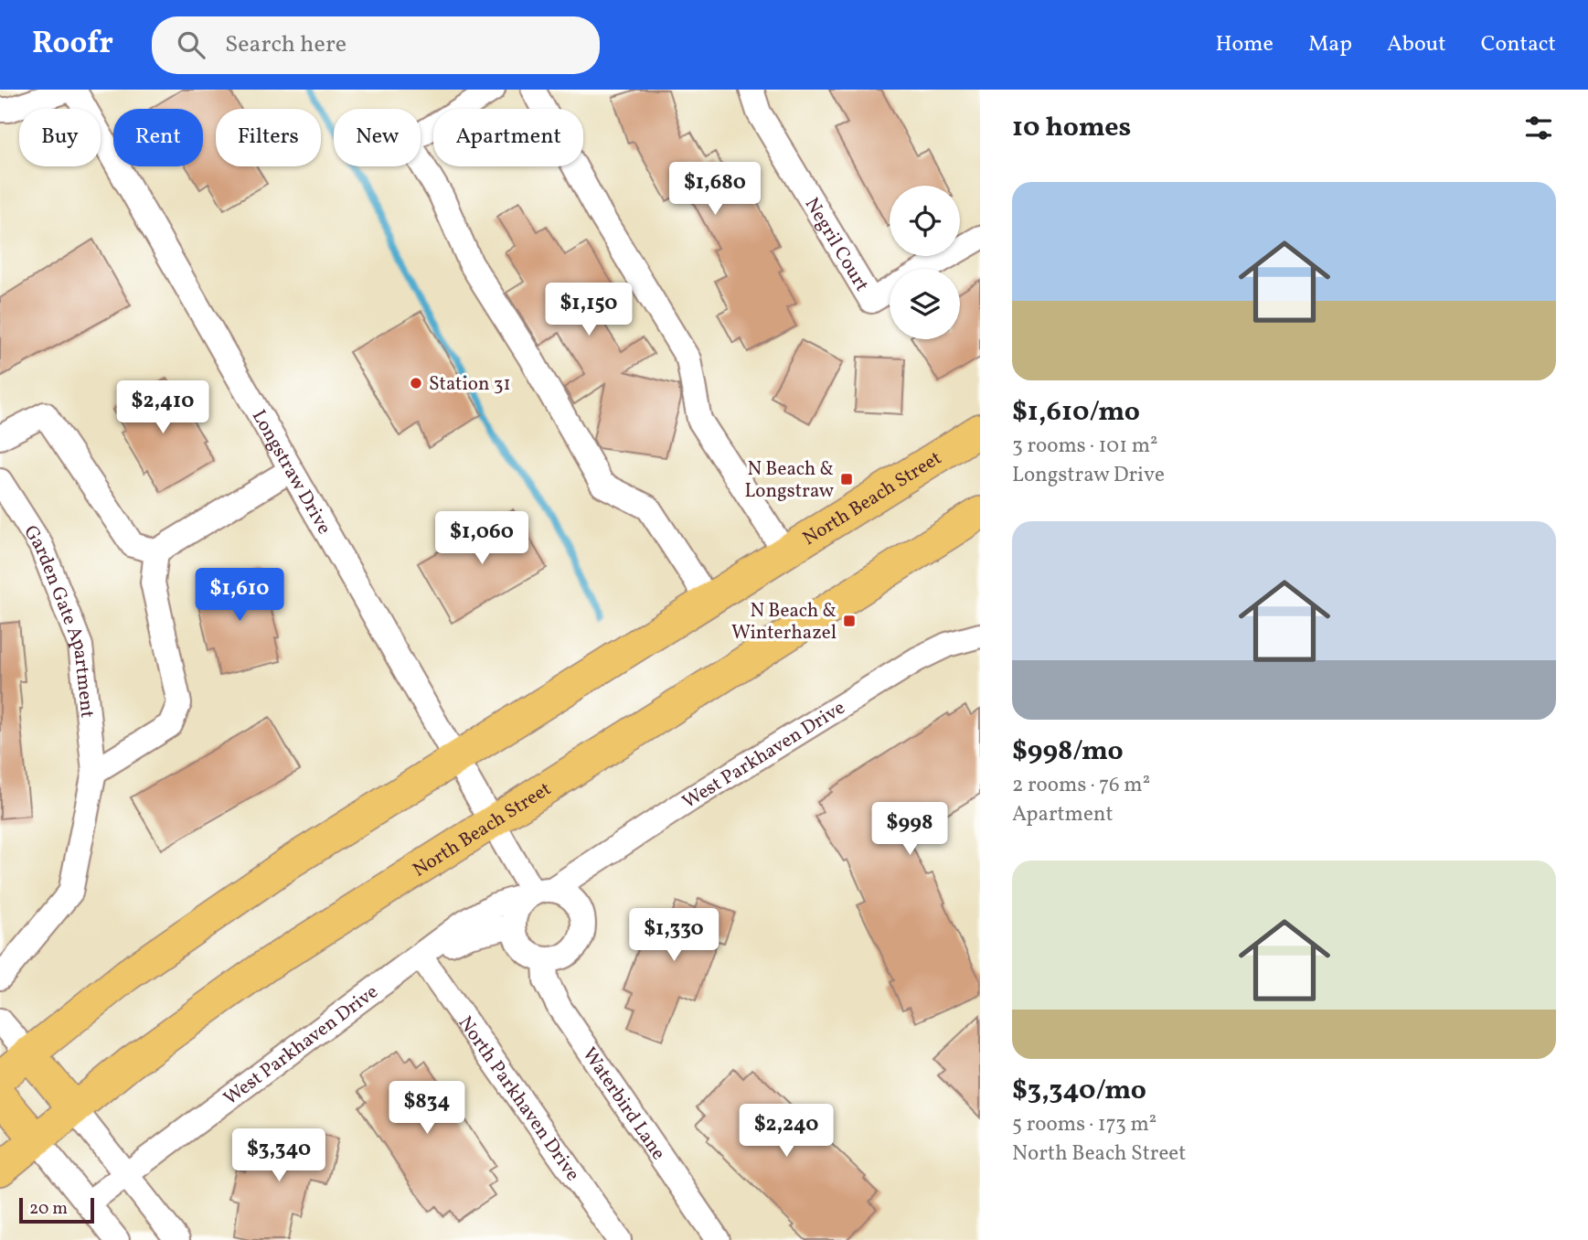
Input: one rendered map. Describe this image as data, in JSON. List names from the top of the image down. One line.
{"streets":{"main road":["North Beach Street"],"street":["Negril Court","Longstraw Drive","Garden Gate Apartment","West Parkhaven Drive","North Parkhaven Drive","Waterbird Lane"]},"crossings":[["Longstraw Drive","North Beach Street"],["West Parkhaven Drive","North Parkhaven Drive"],["West Parkhaven Drive","Waterbird Lane"]],"places":{"other":["Station 31"],"transit":["N Beach & Longstraw","N Beach & Winterhazel"]},"scale_bar":"20 m","page":{"header":"Roofr","search":"Search here","nav":["Home","Map","About","Contact"],"heading":"10 homes","chip":["Buy","Rent","Filters","New","Apartment"],"price":["$1,680","$1,150","$2,410","$1,060","$1,610","$998","$1,330","$834","$2,240","$3,340"],"list":[{"name":"$1,610/mo","note":"3 rooms · 101 m² · Longstraw Drive"},{"name":"$998/mo","note":"2 rooms · 76 m² · Apartment"},{"name":"$3,340/mo","note":"5 rooms · 173 m² · North Beach Street"}],"scale":"20 m"}}
